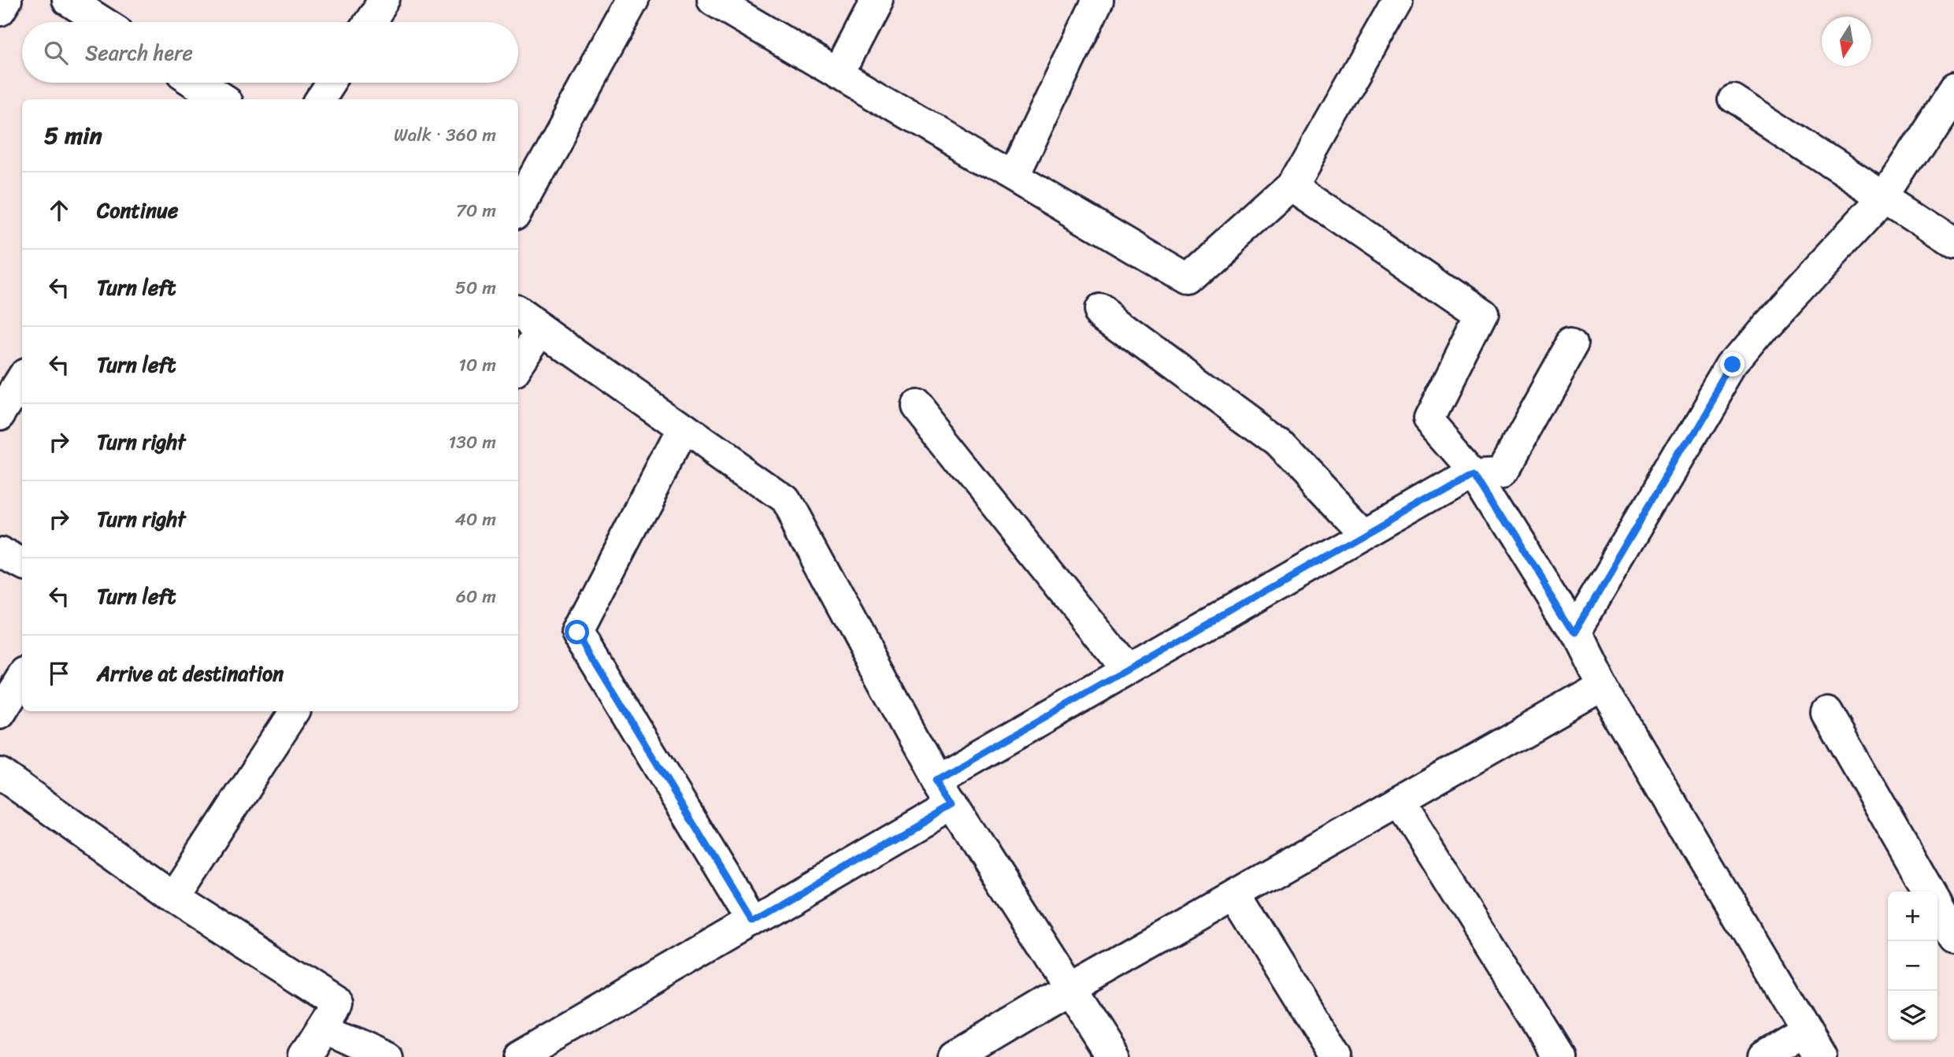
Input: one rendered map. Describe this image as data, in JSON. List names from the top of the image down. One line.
{"north":"bottom","page":{"search":"Search here","heading":["5 min","Walk · 360 m"],"list":[["Continue","70 m"],["Turn left","50 m"],["Turn left","10 m"],["Turn right","130 m"],["Turn right","40 m"],["Turn left","60 m"],"Arrive at destination"],"map_buttons":["+","−"]}}
